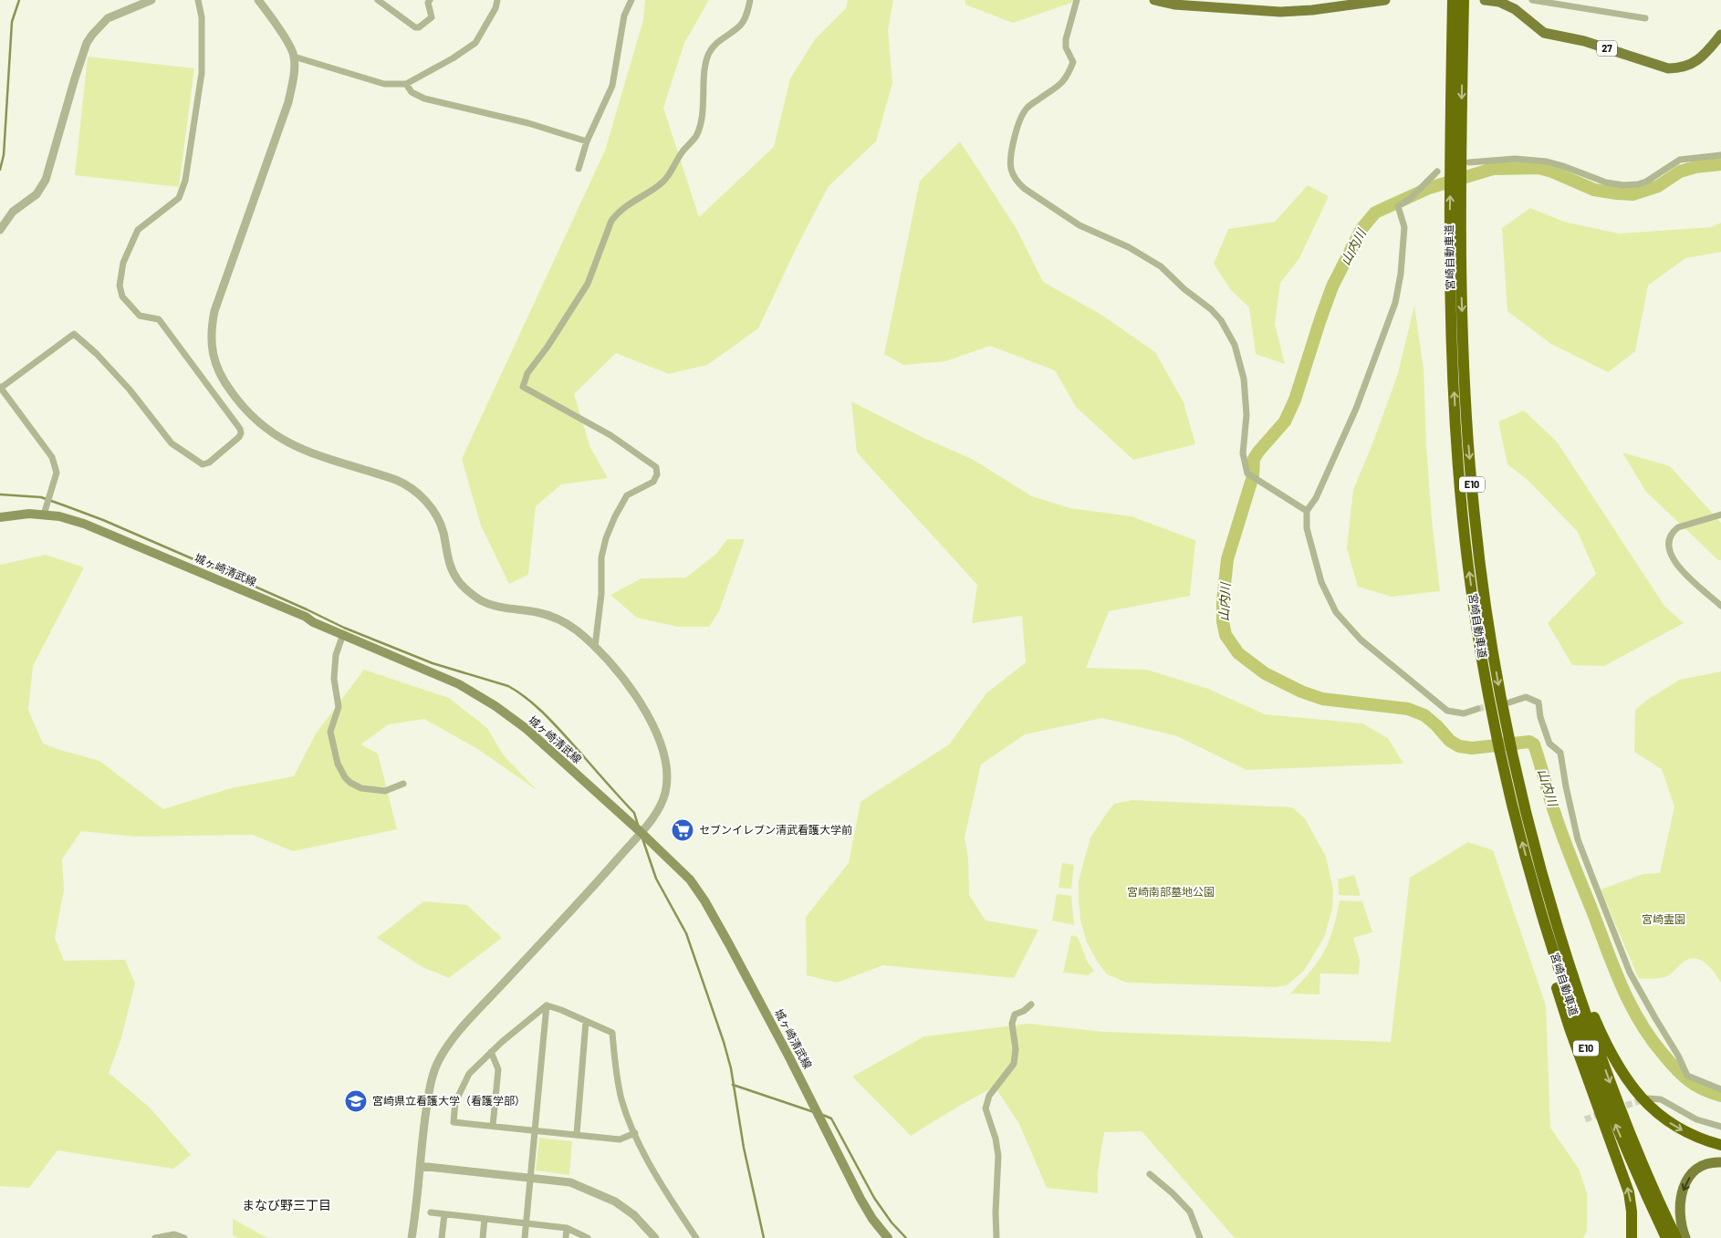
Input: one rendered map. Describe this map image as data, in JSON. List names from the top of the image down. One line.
{"streets":{"highway":["宮崎自動車道","E10"],"main road":["27","城ヶ崎清武線"]},"districts":["まなび野三丁目"],"water":["山内川"],"parks":["宮崎南部墓地公園","宮崎霊園"],"places":{"supermarket":["セブンイレブン清武看護大学前"],"school or university":["宮崎県立看護大学（看護学部）"]}}
